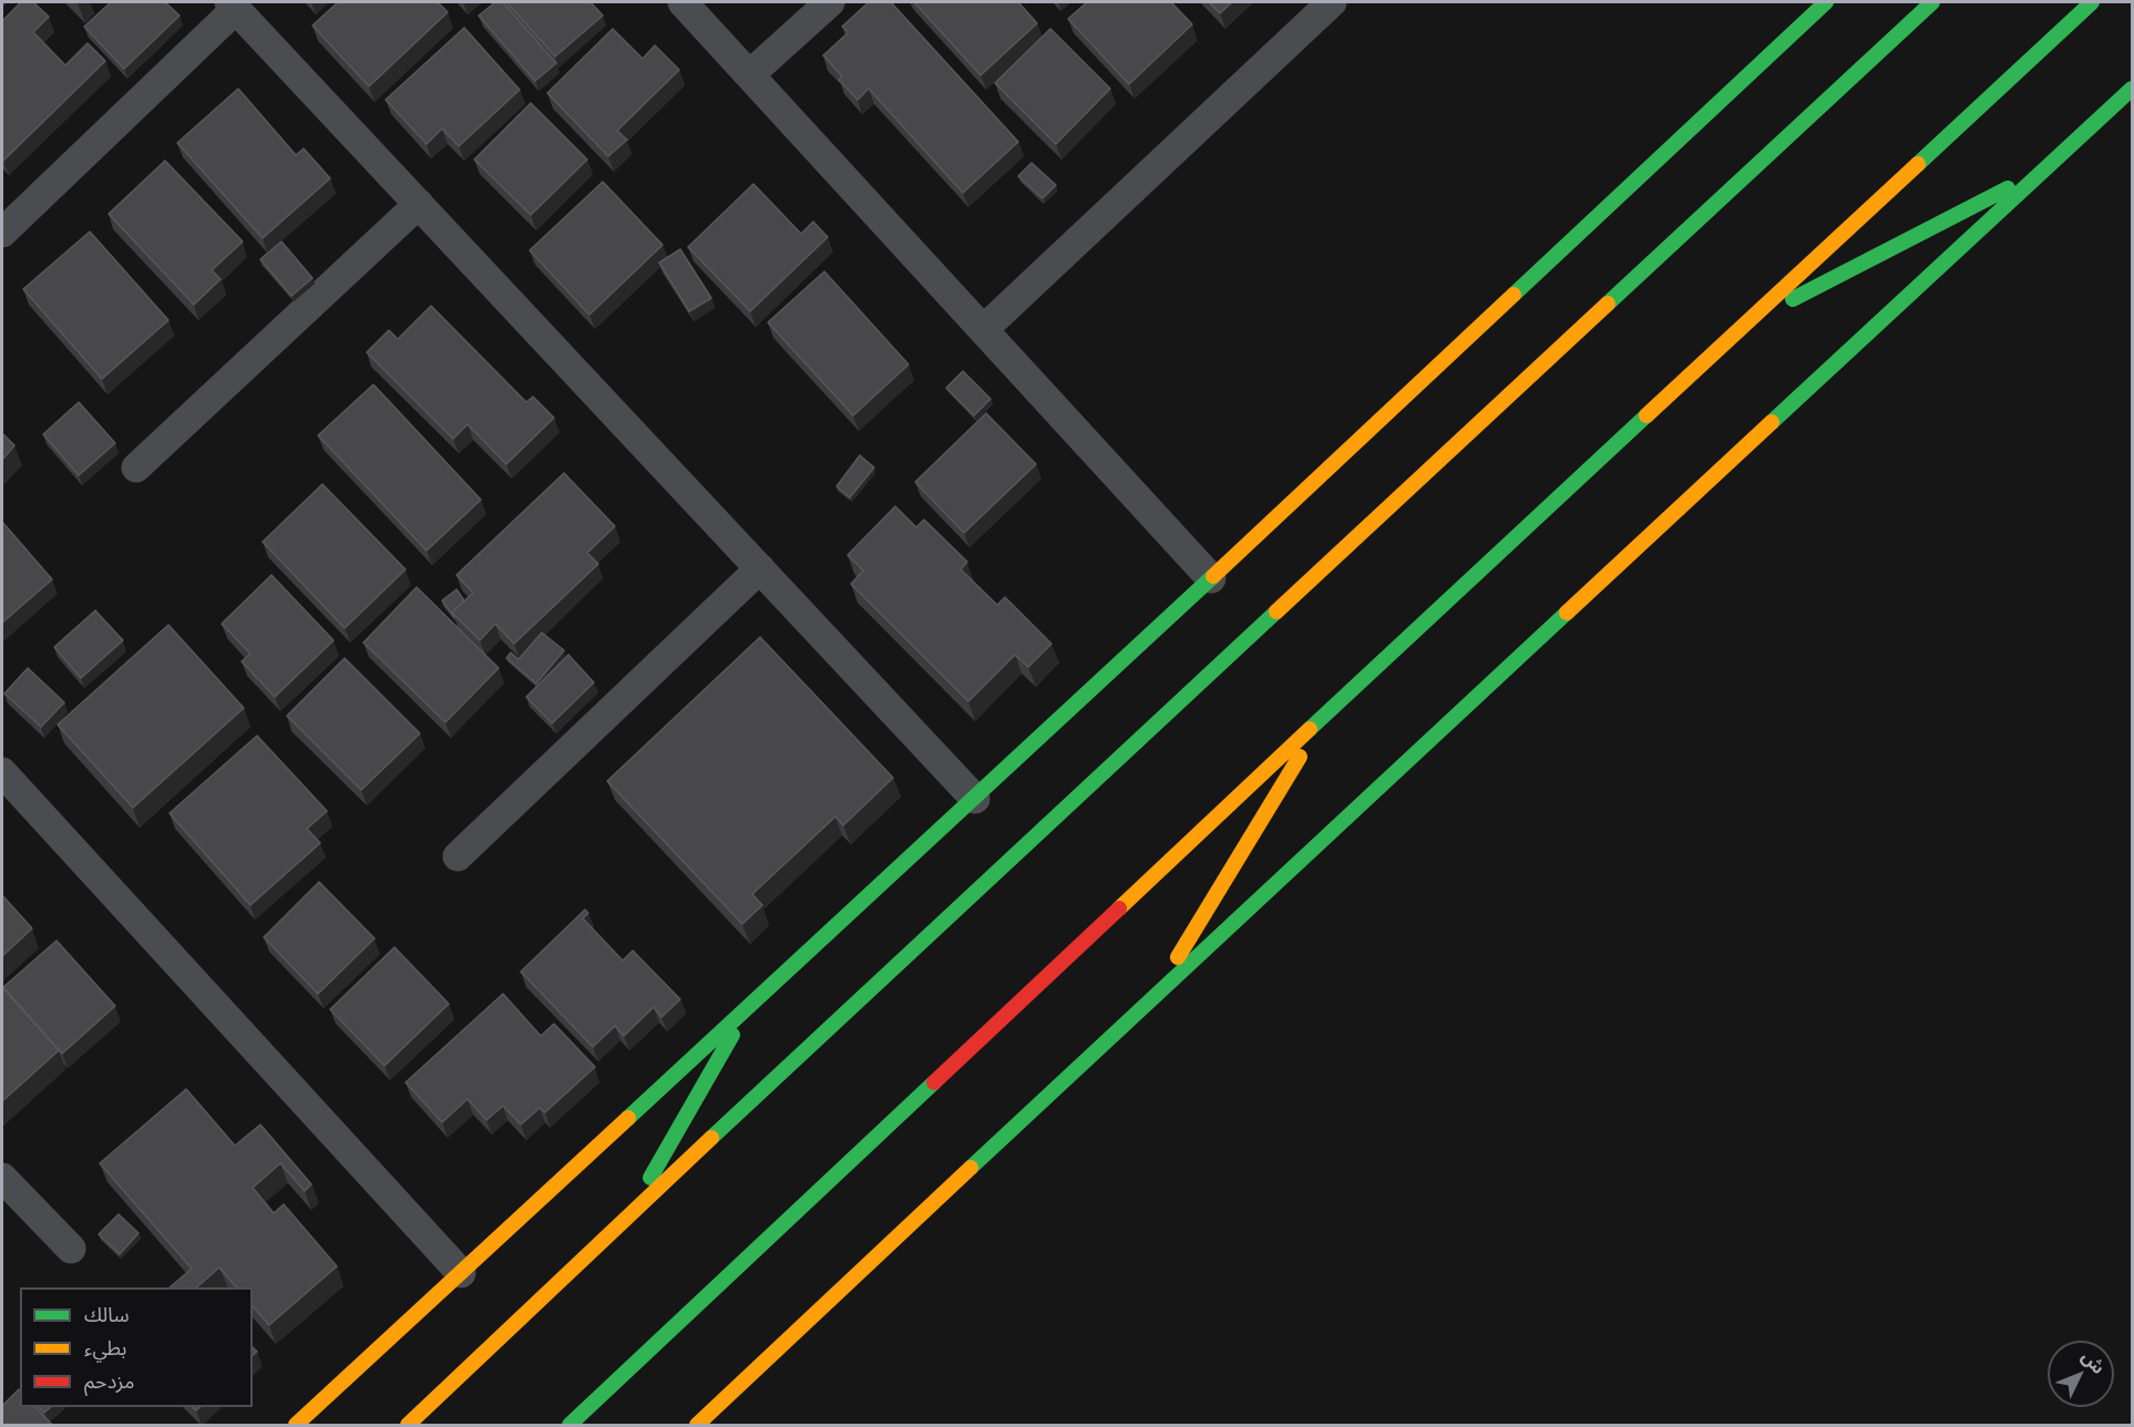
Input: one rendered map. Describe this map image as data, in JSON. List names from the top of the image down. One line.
{"legend":["سالك","بطيء","مزدحم"],"north":"top right"}
